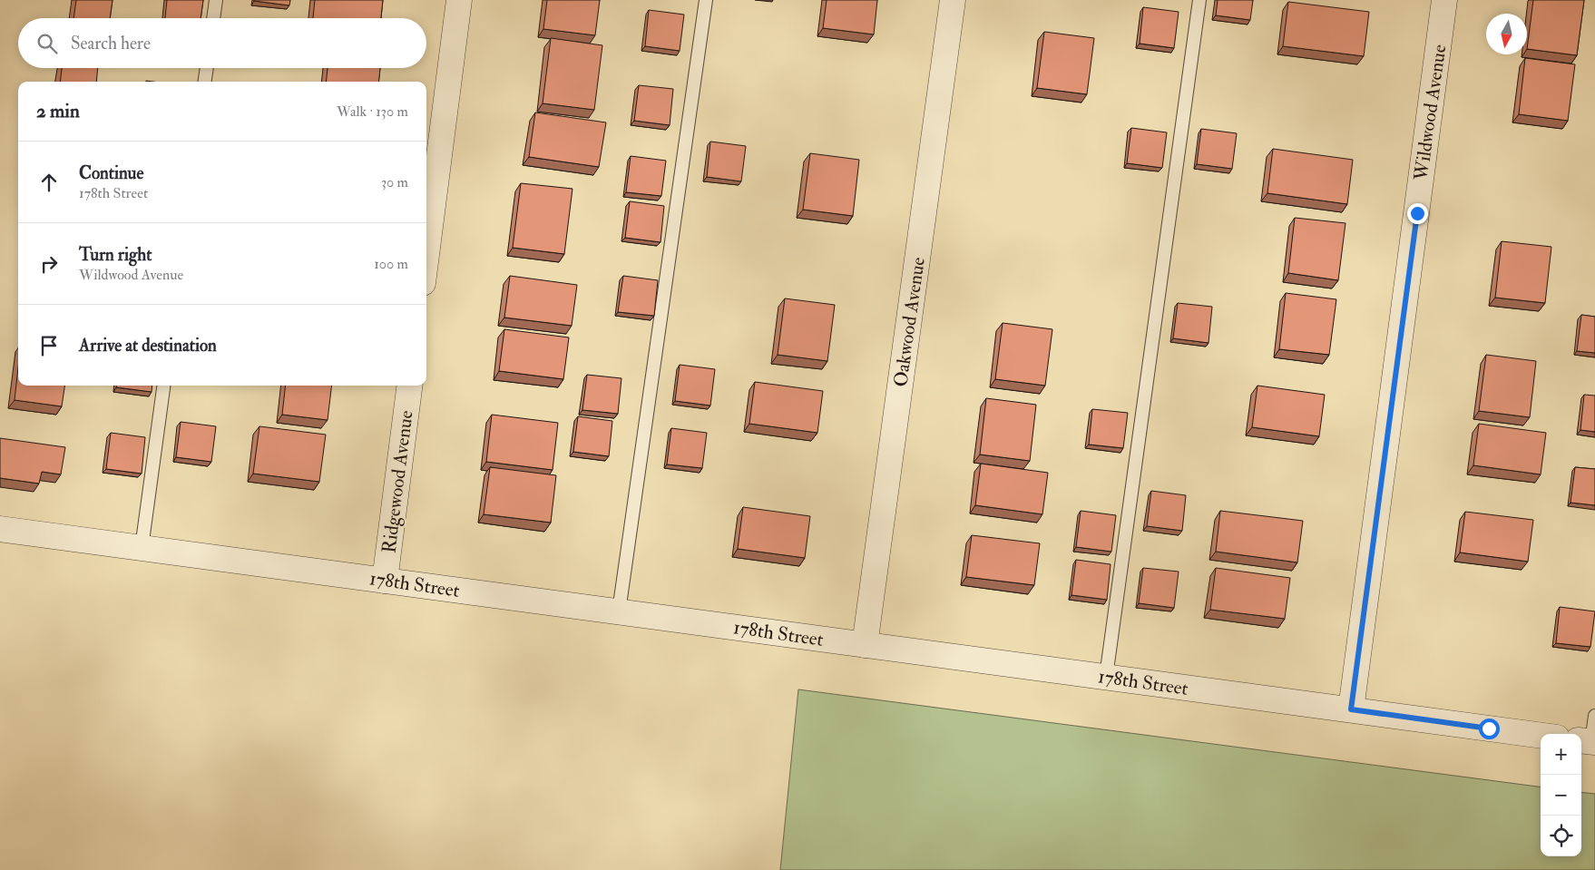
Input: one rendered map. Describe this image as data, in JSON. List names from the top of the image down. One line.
{"streets":{"street":["Wildwood Avenue","Oakwood Avenue","Ridgewood Avenue","178th Street"]},"crossings":[["Wildwood Avenue","178th Street"],["Oakwood Avenue","178th Street"],["Ridgewood Avenue","178th Street"]],"north":"bottom","page":{"search":"Search here","heading":["2 min","Walk · 130 m"],"list":[["Continue","178th Street","30 m"],["Turn right","Wildwood Avenue","100 m"],"Arrive at destination"],"map_buttons":["+","−"]}}
